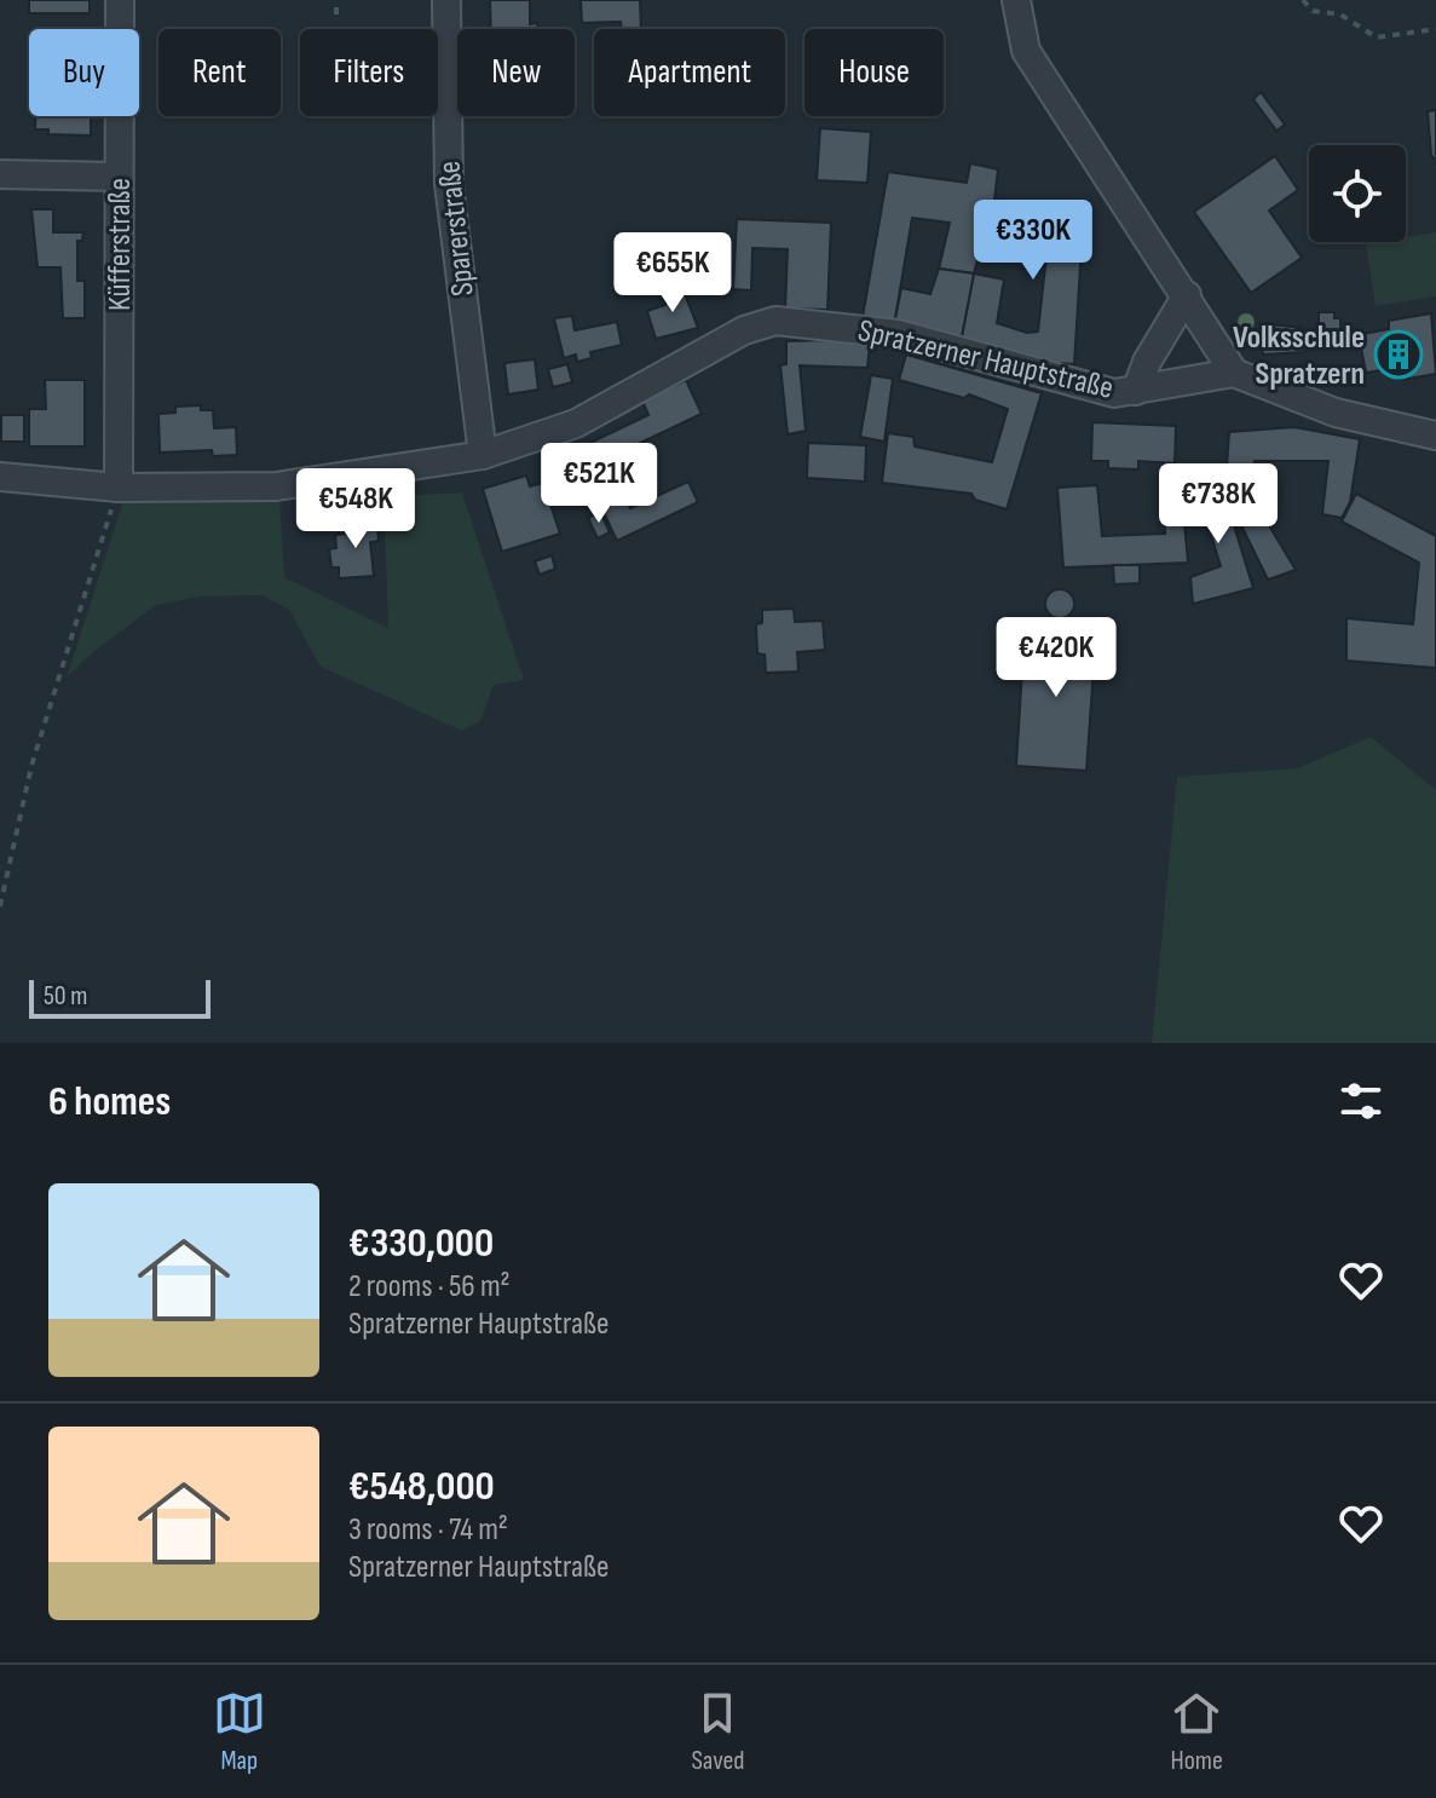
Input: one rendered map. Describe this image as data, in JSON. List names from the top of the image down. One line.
{"streets":{"street":["Sparerstraße","Küfferstraße","Spratzerner Hauptstraße"]},"crossings":[["Sparerstraße","Spratzerner Hauptstraße"],["Küfferstraße","Spratzerner Hauptstraße"]],"places":{"building":["Volksschule Spratzern"]},"scale_bar":"50 m","page":{"chip":["Buy","Rent","Filters","New","Apartment","House"],"price":["€330K","€655K","€521K","€738K","€548K","€420K"],"scale":"50 m","heading":"6 homes","list":[{"name":"€330,000","note":"2 rooms · 56 m² · Spratzerner Hauptstraße"},{"name":"€548,000","note":"3 rooms · 74 m² · Spratzerner Hauptstraße"}],"tabs":["Map","Saved","Home"]}}
